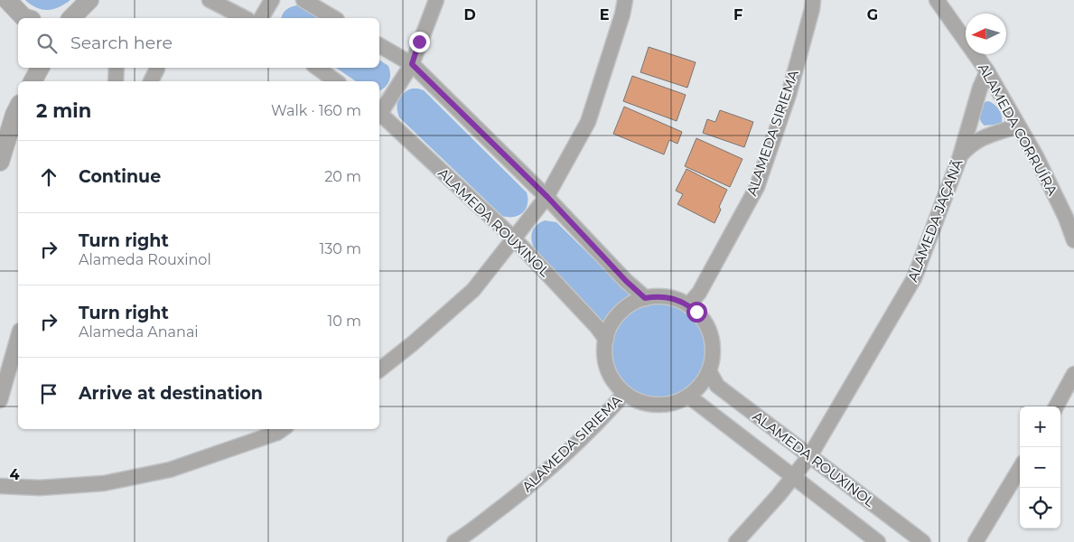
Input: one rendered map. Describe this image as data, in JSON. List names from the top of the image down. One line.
{"streets":{"street":["ALAMEDA CORRUÍRA","ALAMEDA SIRIEMA","ALAMEDA JAÇANÃ","ALAMEDA ROUXINOL"]},"crossings":[["ALAMEDA CORRUÍRA","ALAMEDA JAÇANÃ"],["ALAMEDA SIRIEMA","ALAMEDA ROUXINOL"],["ALAMEDA JAÇANÃ","ALAMEDA ROUXINOL"]],"north":"left","page":{"search":"Search here","heading":["2 min","Walk · 160 m"],"list":[["Continue","20 m"],["Turn right","Alameda Rouxinol","130 m"],["Turn right","Alameda Ananai","10 m"],"Arrive at destination"],"map_buttons":["+","−"]},"grid":{"columns":["D","E","F","G"],"rows":["4"]}}
